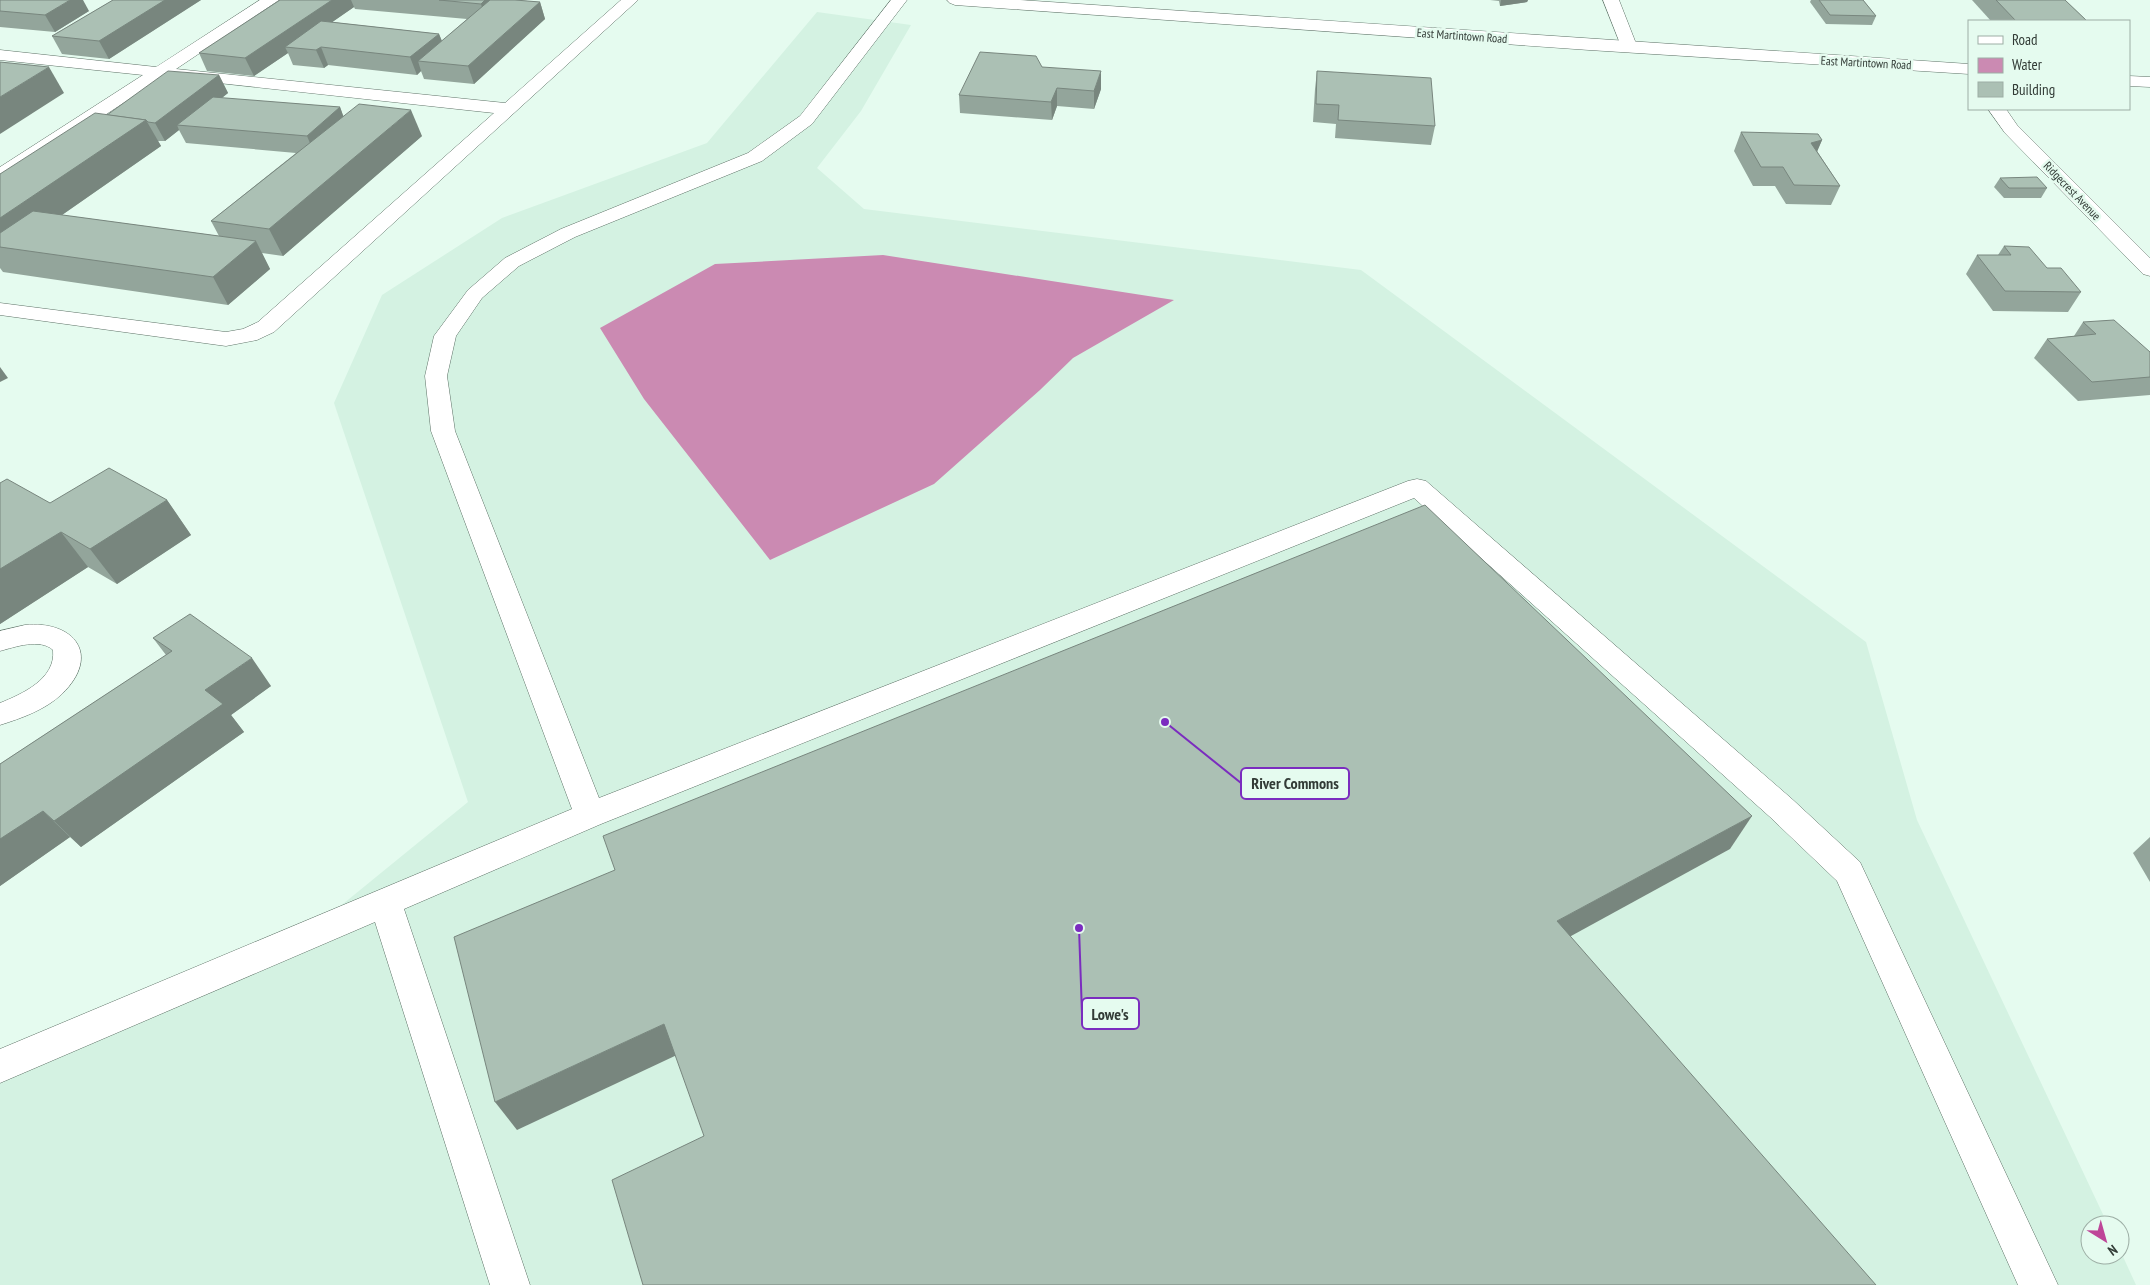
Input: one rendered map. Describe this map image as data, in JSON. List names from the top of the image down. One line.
{"streets":{"main road":["East Martintown Road","Ridgecrest Avenue"]},"places":["River Commons","Lowe's"],"legend":["Road","Water","Building"],"north":"bottom right"}
